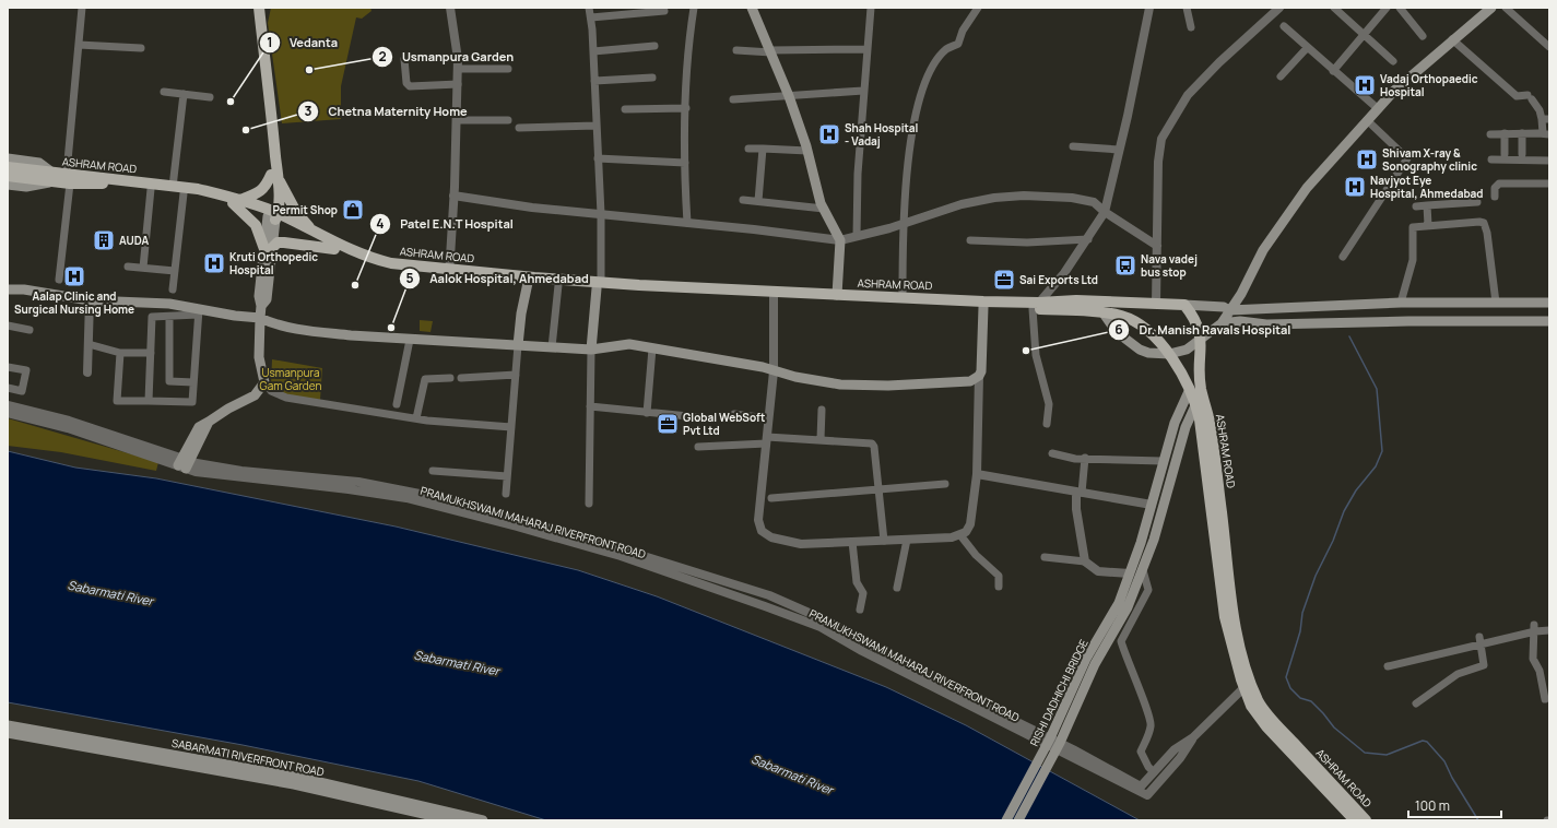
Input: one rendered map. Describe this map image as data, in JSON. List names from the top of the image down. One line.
{"streets":{"main road":["ASHRAM ROAD","RISHI DADHICHI BRIDGE","SABARMATI RIVERFRONT ROAD"],"street":["PRAMUKHSWAMI MAHARAJ RIVERFRONT ROAD"]},"crossings":[["ASHRAM ROAD","RISHI DADHICHI BRIDGE"]],"water":["Sabarmati River"],"parks":["Usmanpura Gam Garden"],"places":{"other":["Usmanpura Garden","Vedanta","Chetna Maternity Home","Patel E.N.T Hospital","Aalok Hospital, Ahmedabad","Dr. Manish Ravals Hospital"],"hospital":["Vadaj Orthopaedic Hospital","Shah Hospital - Vadaj","Shivam X-ray & Sonography clinic","Navjyot Eye Hospital, Ahmedabad","Kruti Orthopedic Hospital","Aalap Clinic and Surgical Nursing Home"],"shop":["Permit Shop"],"building":["AUDA"],"bus stop":["Nava vadej bus stop"],"office":["Sai Exports Ltd","Global WebSoft Pvt Ltd"]},"scale_bar":"100 m"}
